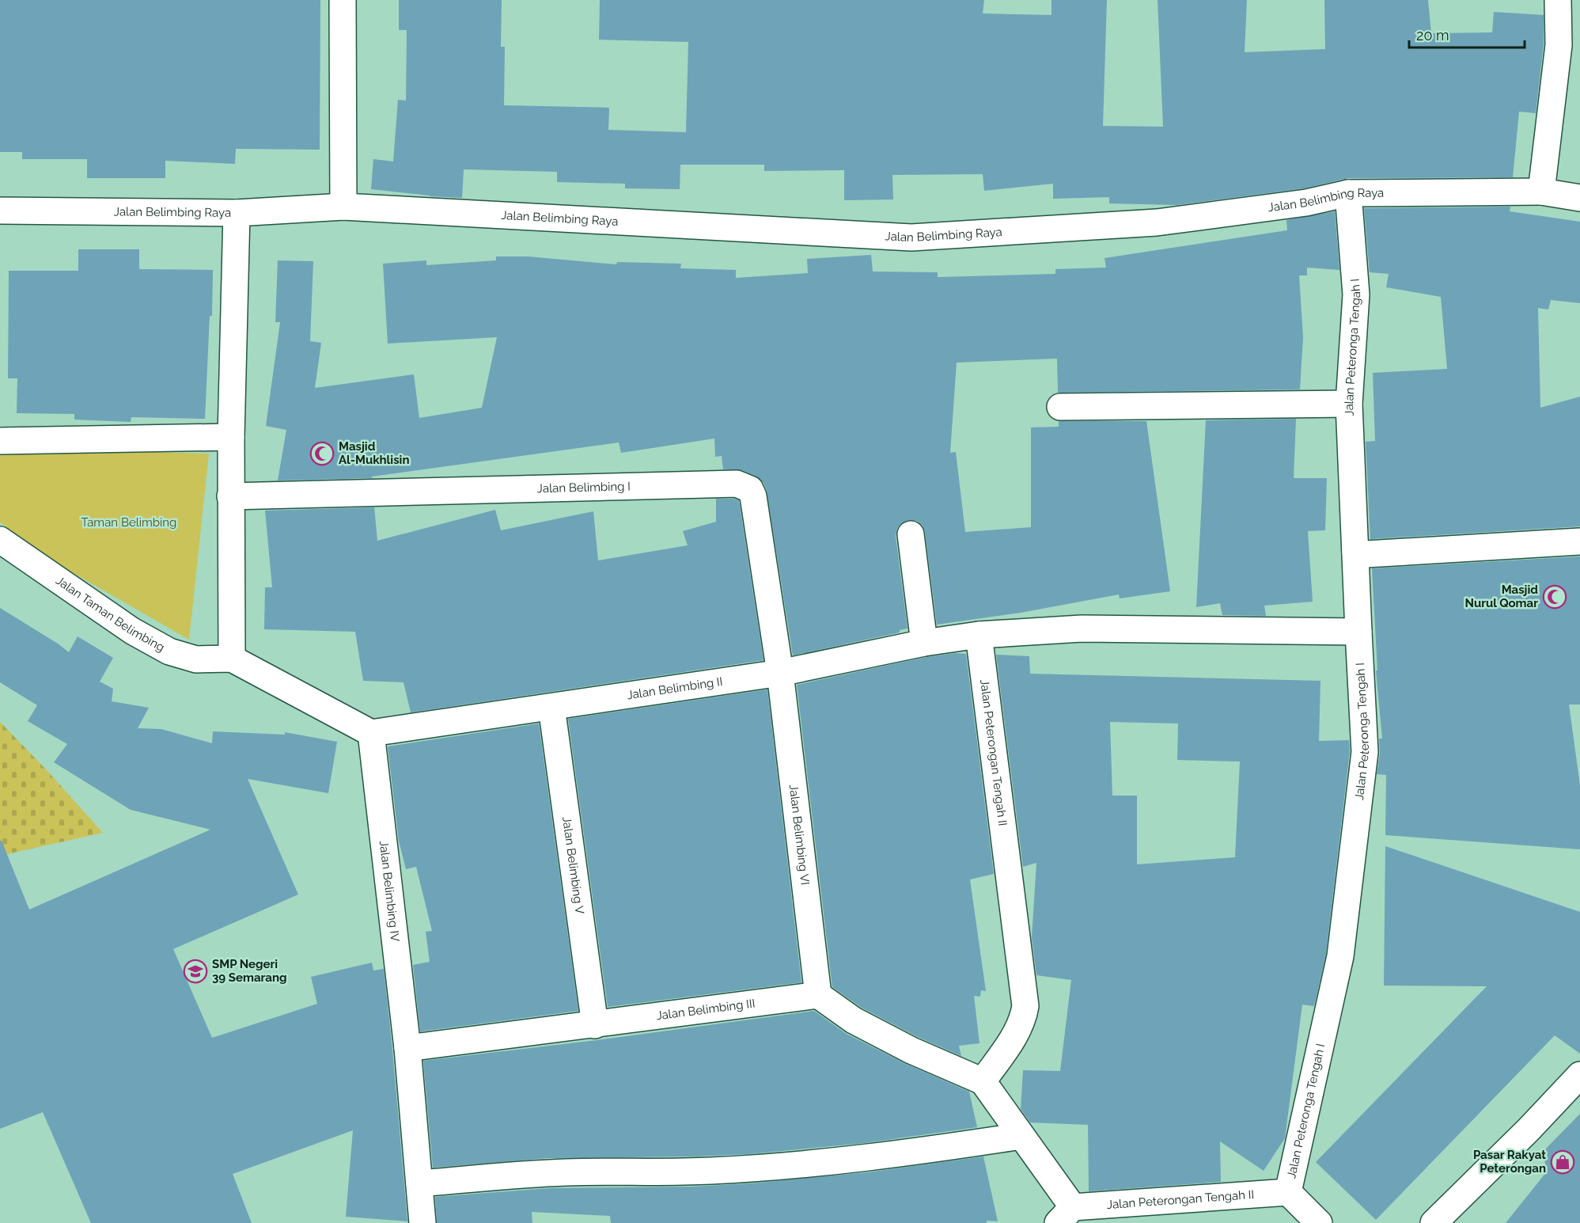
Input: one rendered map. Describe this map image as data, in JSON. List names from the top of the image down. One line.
{"streets":{"street":["Jalan Belimbing Raya","Jalan Peteronga Tengah I","Jalan Belimbing I","Jalan Taman Belimbing","Jalan Belimbing II","Jalan Peterongan Tengah II","Jalan Belimbing VI","Jalan Belimbing V","Jalan Belimbing IV","Jalan Belimbing III"]},"crossings":[["Jalan Belimbing Raya","Jalan Peteronga Tengah I"],["Jalan Peteronga Tengah I","Jalan Peterongan Tengah II"],["Jalan Belimbing I","Jalan Belimbing II"],["Jalan Belimbing I","Jalan Belimbing VI"],["Jalan Taman Belimbing","Jalan Belimbing II"],["Jalan Taman Belimbing","Jalan Belimbing IV"],["Jalan Belimbing II","Jalan Peterongan Tengah II"],["Jalan Belimbing II","Jalan Belimbing VI"],["Jalan Belimbing II","Jalan Belimbing V"],["Jalan Belimbing II","Jalan Belimbing IV"],["Jalan Belimbing VI","Jalan Belimbing III"],["Jalan Belimbing V","Jalan Belimbing III"],["Jalan Belimbing IV","Jalan Belimbing III"]],"parks":["Taman Belimbing"],"places":{"mosque":["Masjid Al-Mukhlisin","Masjid Nurul Qomar"],"school or university":["SMP Negeri 39 Semarang"],"shop":["Pasar Rakyat Peterongan"]},"scale_bar":"20 m"}
